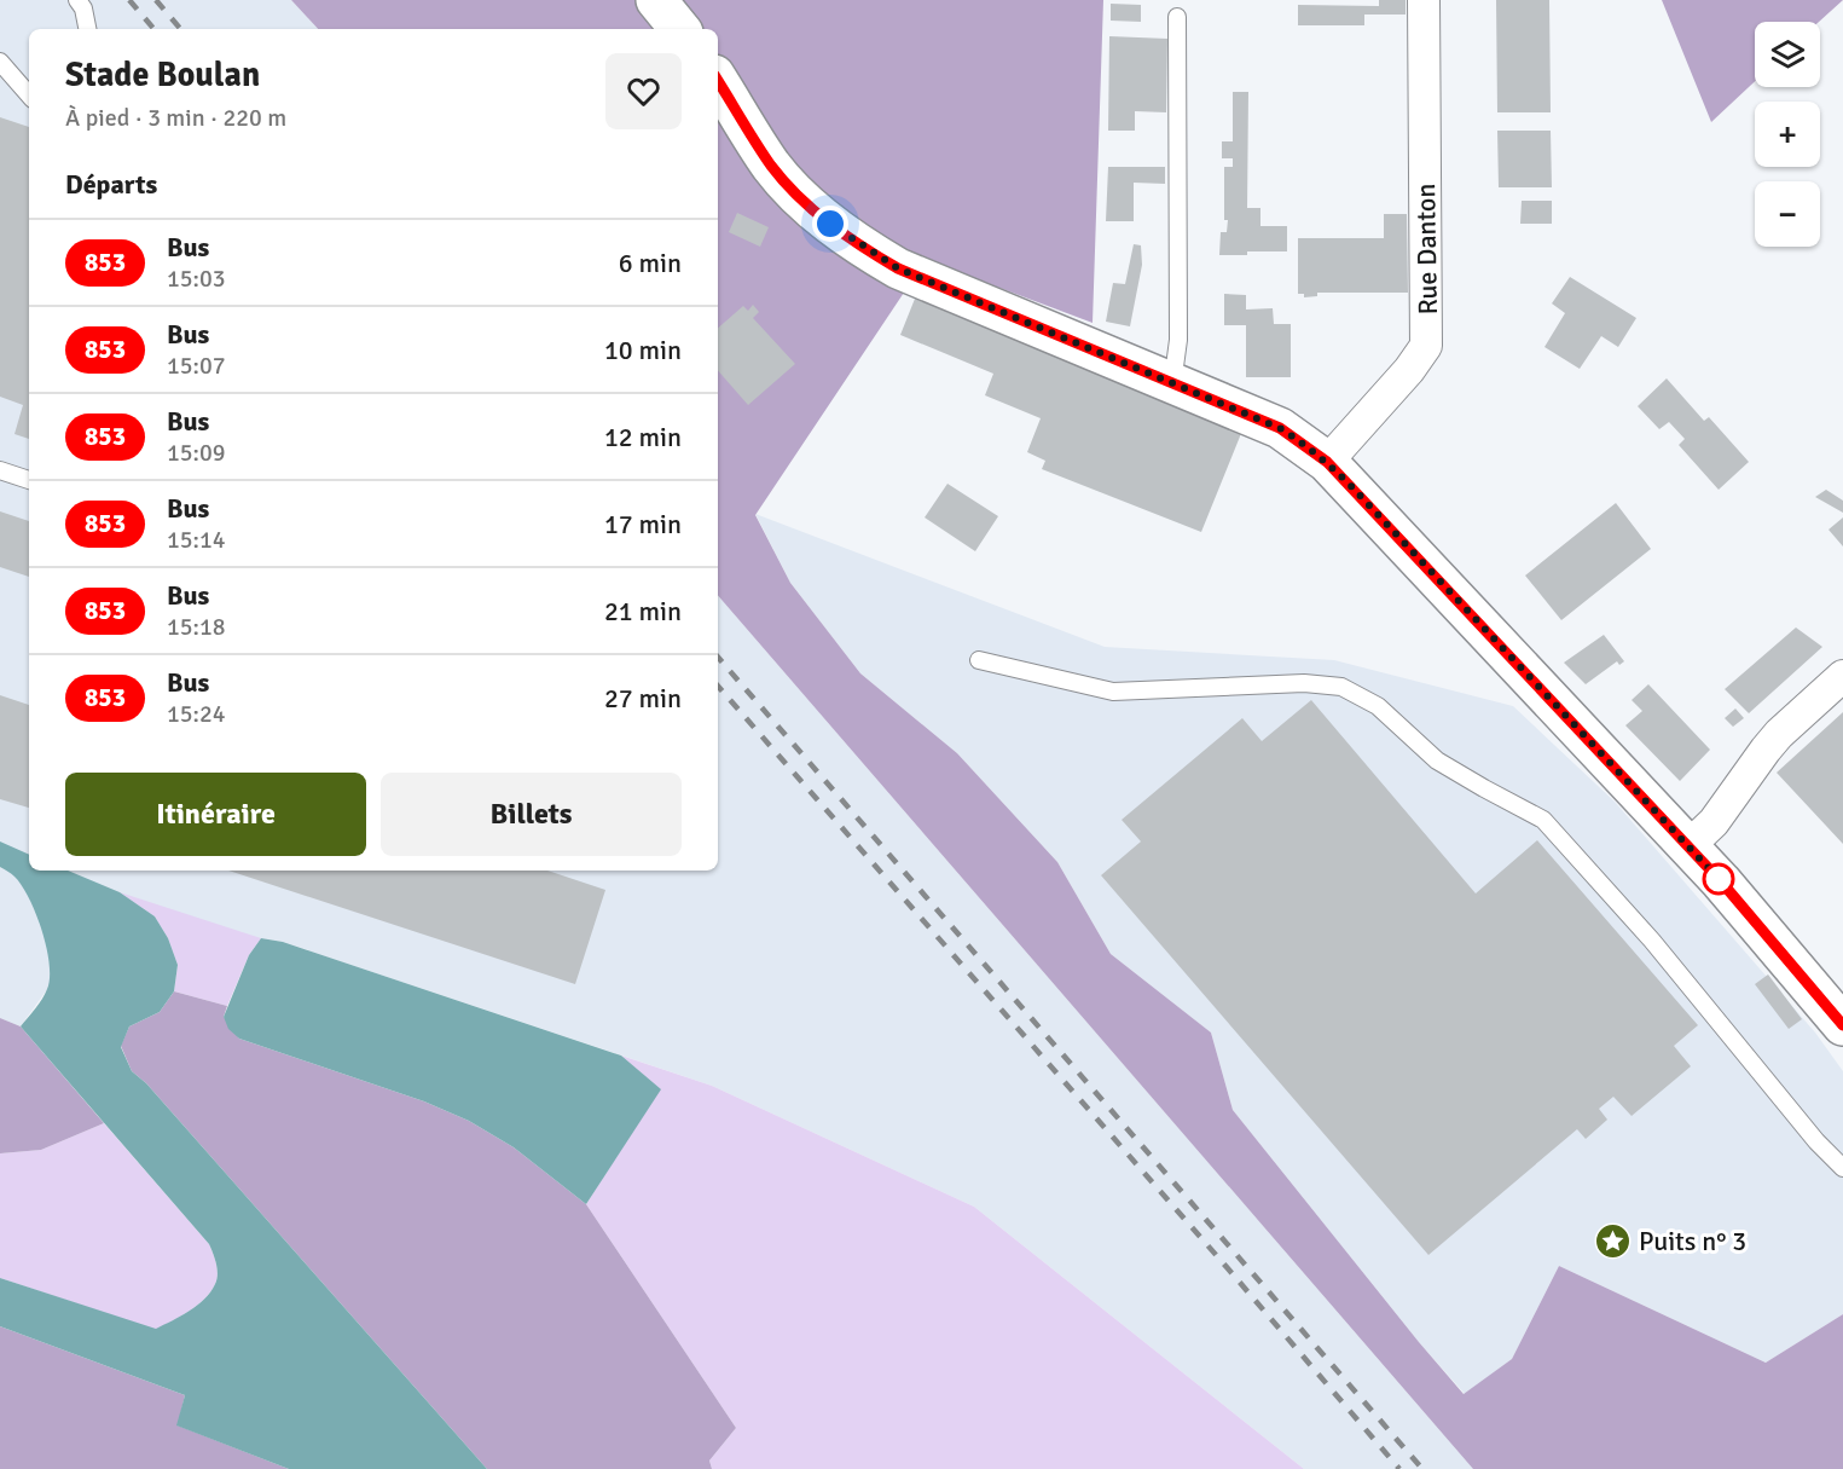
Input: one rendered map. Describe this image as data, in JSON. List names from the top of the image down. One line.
{"streets":{"street":["Rue Danton"]},"places":{"place":["Puits n° 3"]},"lines":["bus line 853"],"page":{"map_buttons":["+","−"],"heading":[["Stade Boulan","À pied · 3 min · 220 m"],"Départs"],"list":[{"mark":"853","name":"Bus","note":"15:03","value":"6 min"},{"mark":"853","name":"Bus","note":"15:07","value":"10 min"},{"mark":"853","name":"Bus","note":"15:09","value":"12 min"},{"mark":"853","name":"Bus","note":"15:14","value":"17 min"},{"mark":"853","name":"Bus","note":"15:18","value":"21 min"},{"mark":"853","name":"Bus","note":"15:24","value":"27 min"}],"buttons":["Itinéraire","Billets"]}}
